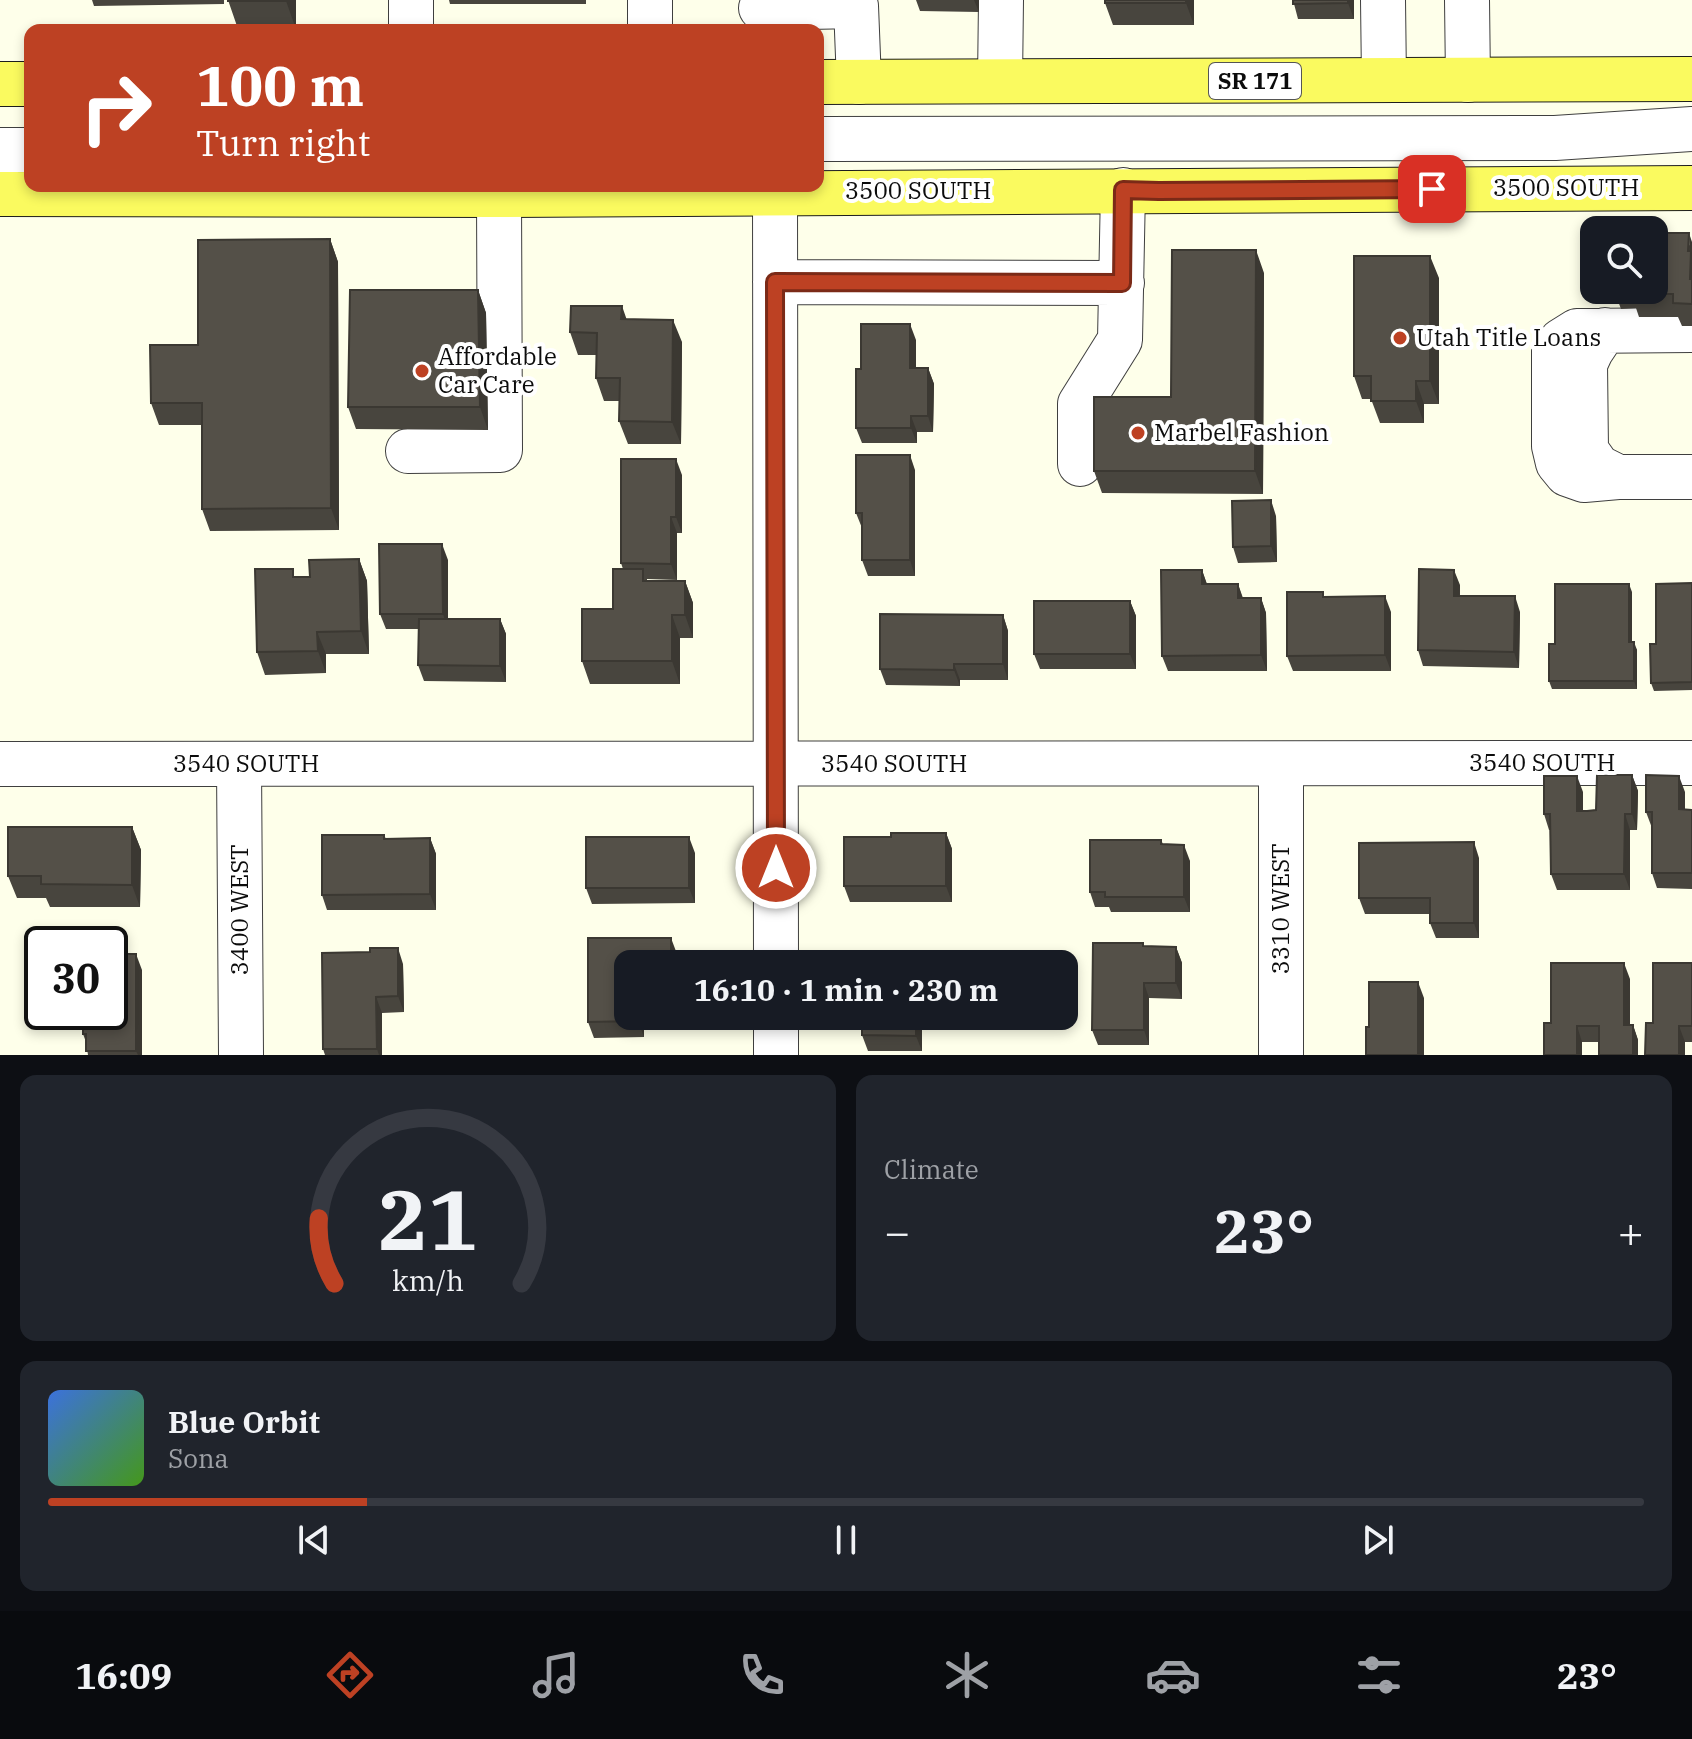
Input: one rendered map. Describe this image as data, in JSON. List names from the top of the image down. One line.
{"streets":{"main road":["SR 171","3500 SOUTH"],"street":["3540 SOUTH","3310 WEST","3400 WEST"]},"crossings":[["3540 SOUTH","3310 WEST"],["3540 SOUTH","3400 WEST"]],"places":["Utah Title Loans","Affordable Car Care","Marbel Fashion"],"page":{"turn":["100 m","Turn right"],"limit":"30","trip":"16:10 · 1 min · 230 m","tile":"Climate","heat":["−","23°","+"],"song":["Blue Orbit","Sona"],"tabs":["16:09","23°"],"gauge":["21","km/h"]}}
